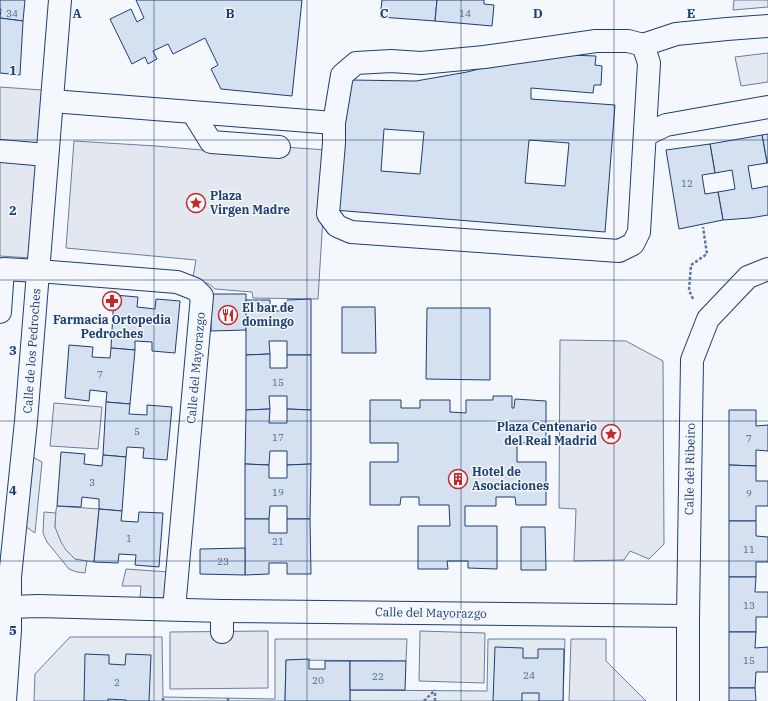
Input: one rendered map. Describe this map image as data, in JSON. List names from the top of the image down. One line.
{"streets":{"street":["Calle de los Pedroches","Calle del Mayorazgo","Calle del Ribeiro"]},"crossings":[["Calle de los Pedroches","Calle del Mayorazgo"],["Calle del Mayorazgo","Calle del Ribeiro"]],"places":{"place":["Plaza Virgen Madre","Plaza Centenario del Real Madrid"],"pharmacy":["Farmacia Ortopedia Pedroches"],"restaurant":["El bar de domingo"],"building":["Hotel de Asociaciones"]},"house_numbers":["34","14","12","7","15","5","17","7","3","19","9","1","21","11","23","13","15","24","22","20","2"],"grid":{"columns":["A","B","C","D","E"],"rows":["1","2","3","4","5"]}}
